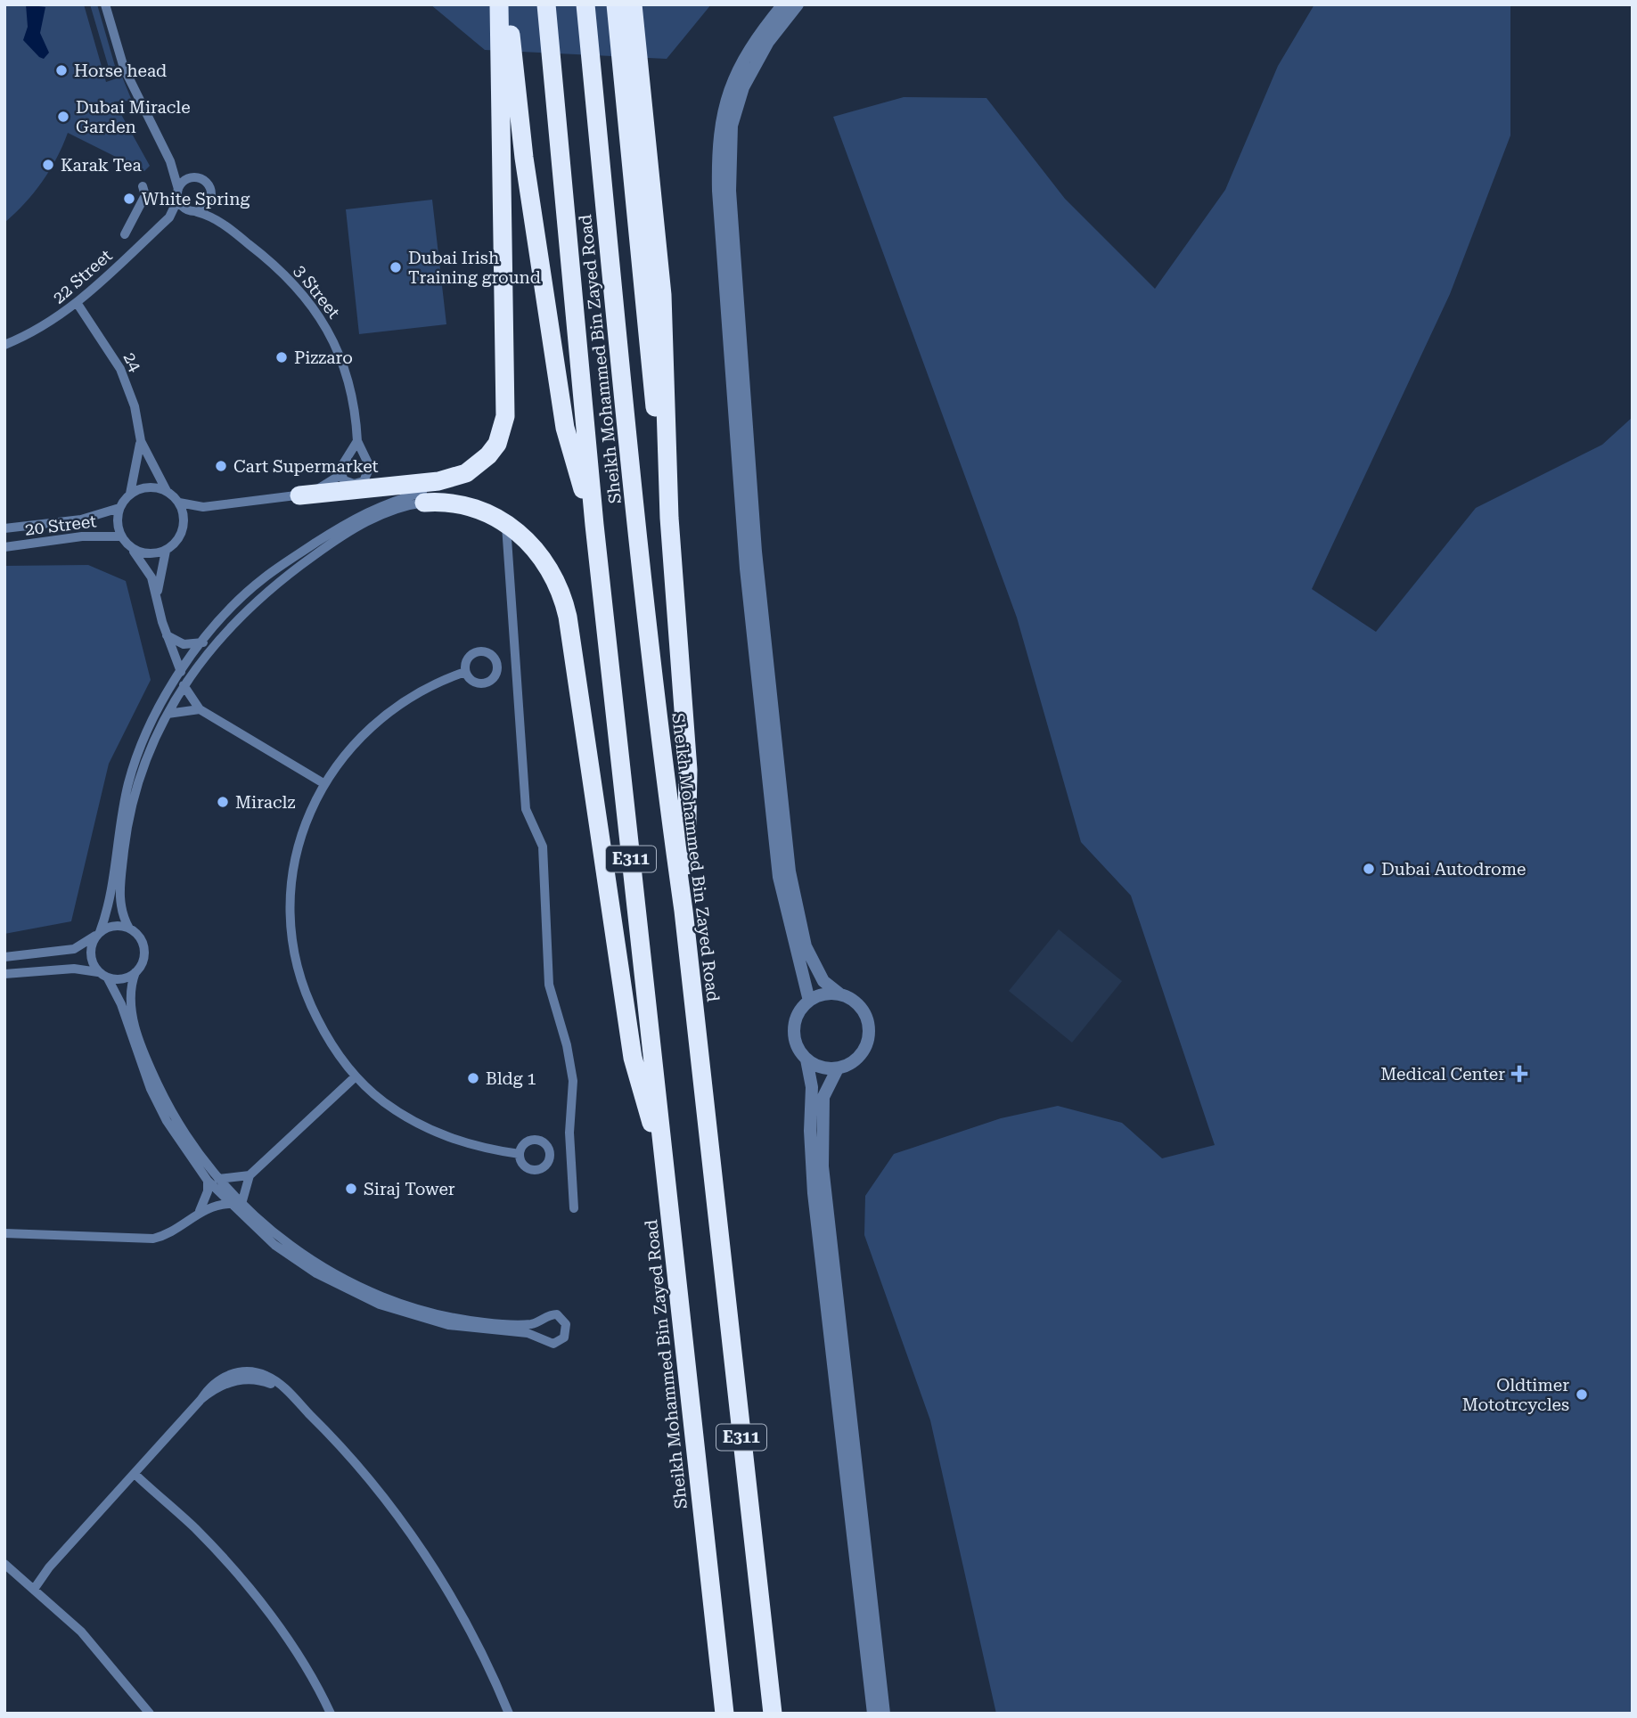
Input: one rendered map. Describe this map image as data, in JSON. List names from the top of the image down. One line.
{"streets":{"highway":["Sheikh Mohammed Bin Zayed Road","E311"],"street":["22 Street","3 Street","24","20 Street"]},"crossings":[["22 Street","3 Street"],["22 Street","24"],["24","20 Street"]],"places":{"other":["Horse head","Dubai Miracle Garden","Karak Tea","White Spring","Dubai Irish Training ground","Pizzaro","Cart Supermarket","Miraclz","Dubai Autodrome","Bldg 1","Siraj Tower","Oldtimer Mototrcycles"],"health":["Medical Center"]}}
